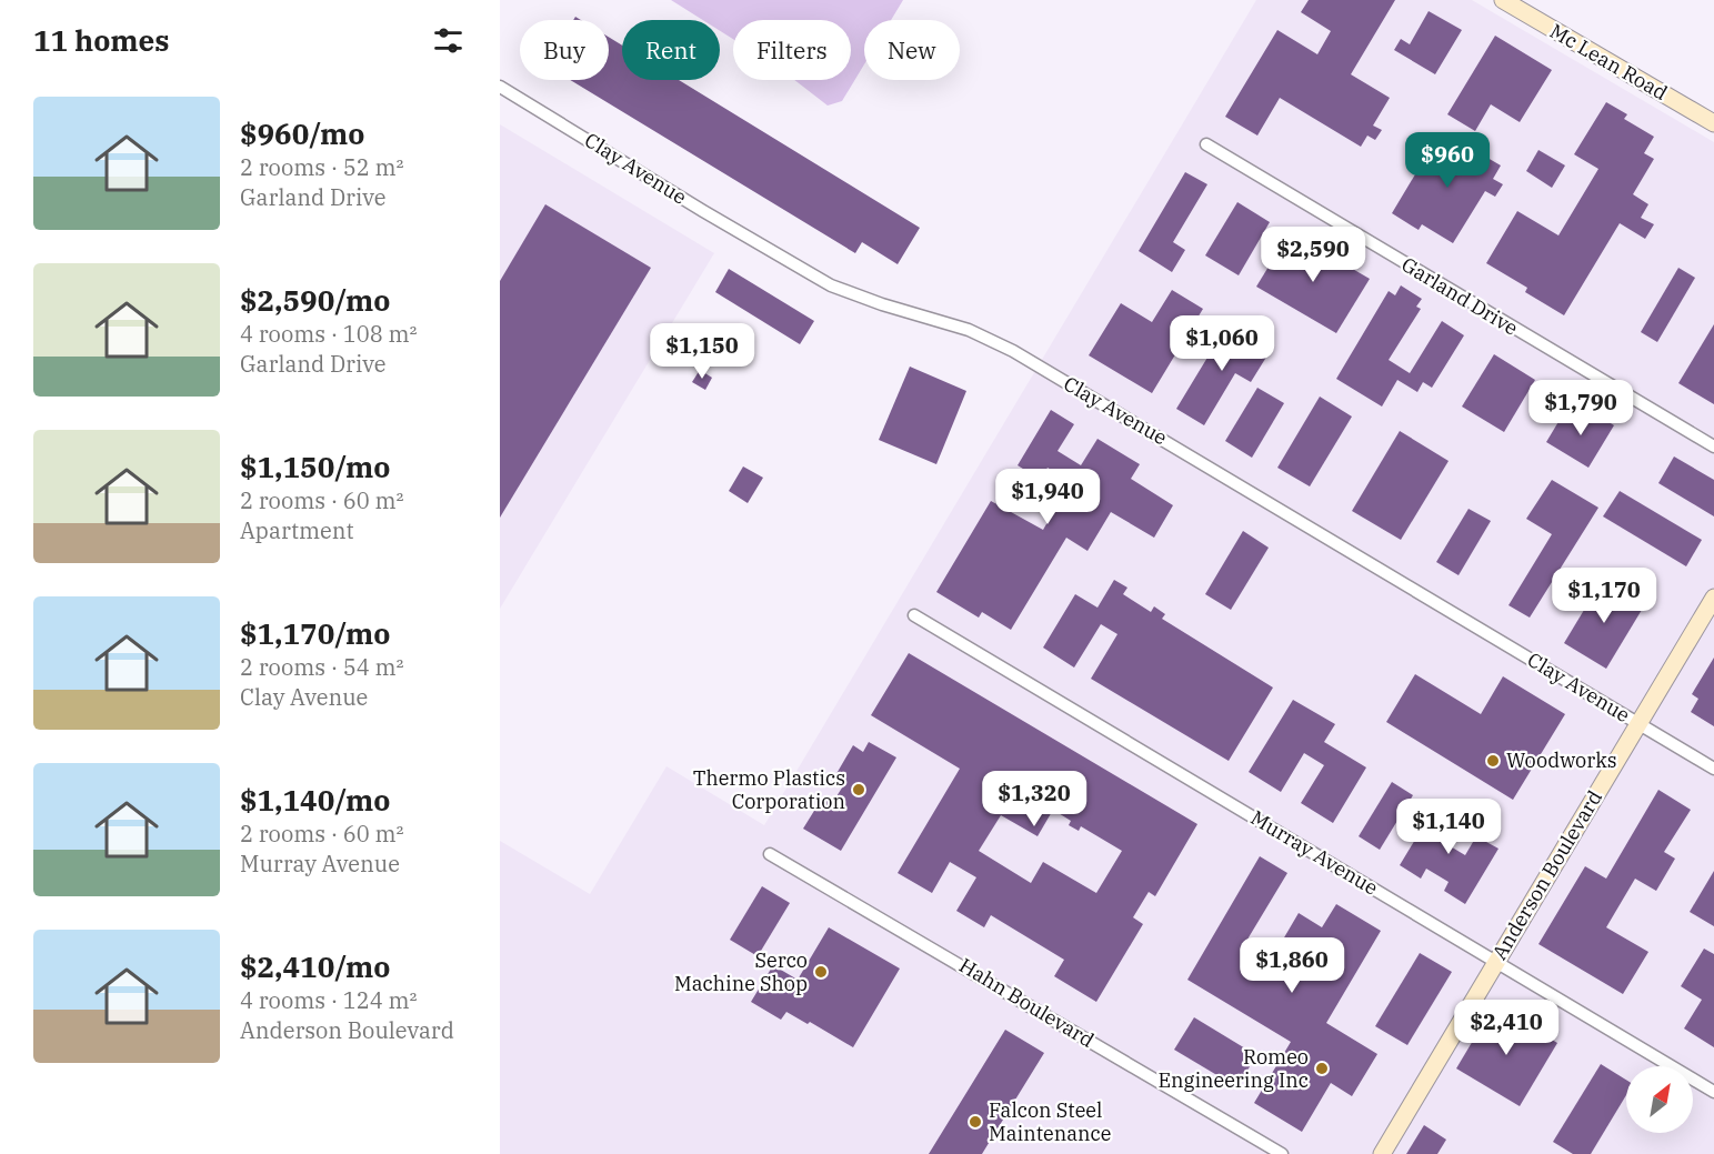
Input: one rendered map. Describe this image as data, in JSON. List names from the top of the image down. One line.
{"streets":{"street":["Mc Lean Road","Clay Avenue","Garland Drive","Murray Avenue","Anderson Boulevard","Hahn Boulevard"]},"crossings":[["Clay Avenue","Anderson Boulevard"],["Murray Avenue","Anderson Boulevard"]],"places":["Woodworks","Thermo Plastics Corporation","Serco Machine Shop","Romeo Engineering Inc","Falcon Steel Maintenance"],"north":"top right","page":{"heading":"11 homes","chip":["Buy","Rent","Filters","New"],"list":[{"name":"$960/mo","note":"2 rooms · 52 m² · Garland Drive"},{"name":"$2,590/mo","note":"4 rooms · 108 m² · Garland Drive"},{"name":"$1,150/mo","note":"2 rooms · 60 m² · Apartment"},{"name":"$1,170/mo","note":"2 rooms · 54 m² · Clay Avenue"},{"name":"$1,140/mo","note":"2 rooms · 60 m² · Murray Avenue"},{"name":"$2,410/mo","note":"4 rooms · 124 m² · Anderson Boulevard"}],"price":["$960","$2,590","$1,060","$1,150","$1,790","$1,940","$1,170","$1,320","$1,140","$1,860","$2,410"]}}
